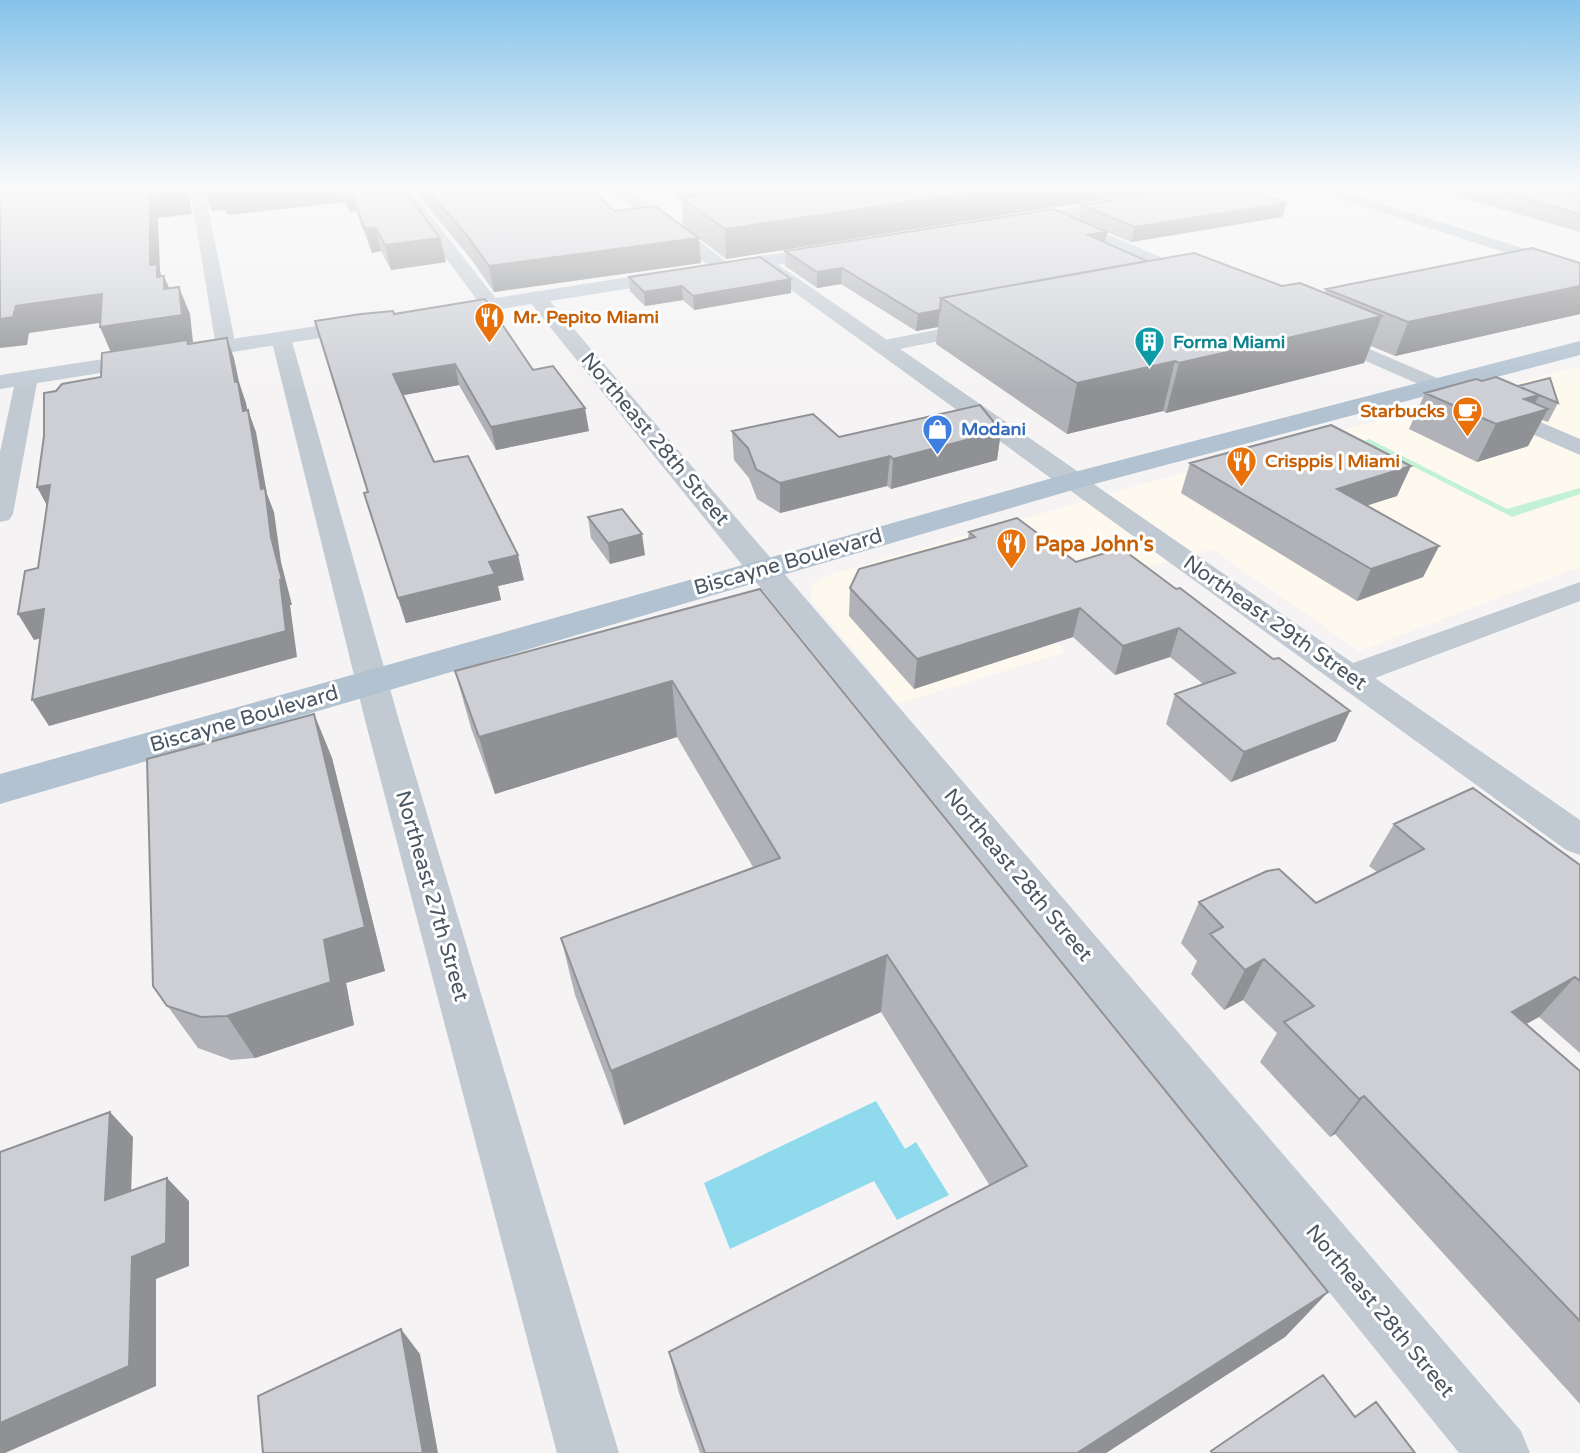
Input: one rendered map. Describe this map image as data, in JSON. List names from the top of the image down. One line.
{"streets":{"main road":["Biscayne Boulevard"],"street":["Northeast 28th Street","Northeast 29th Street","Northeast 27th Street"]},"crossings":[["Northeast 28th Street","Biscayne Boulevard"],["Biscayne Boulevard","Northeast 29th Street"],["Biscayne Boulevard","Northeast 27th Street"]],"places":{"restaurant":["Mr. Pepito Miami","Crisppis | Miami","Papa John's"],"building":["Forma Miami"],"cafe":["Starbucks"],"shop":["Modani"]}}
